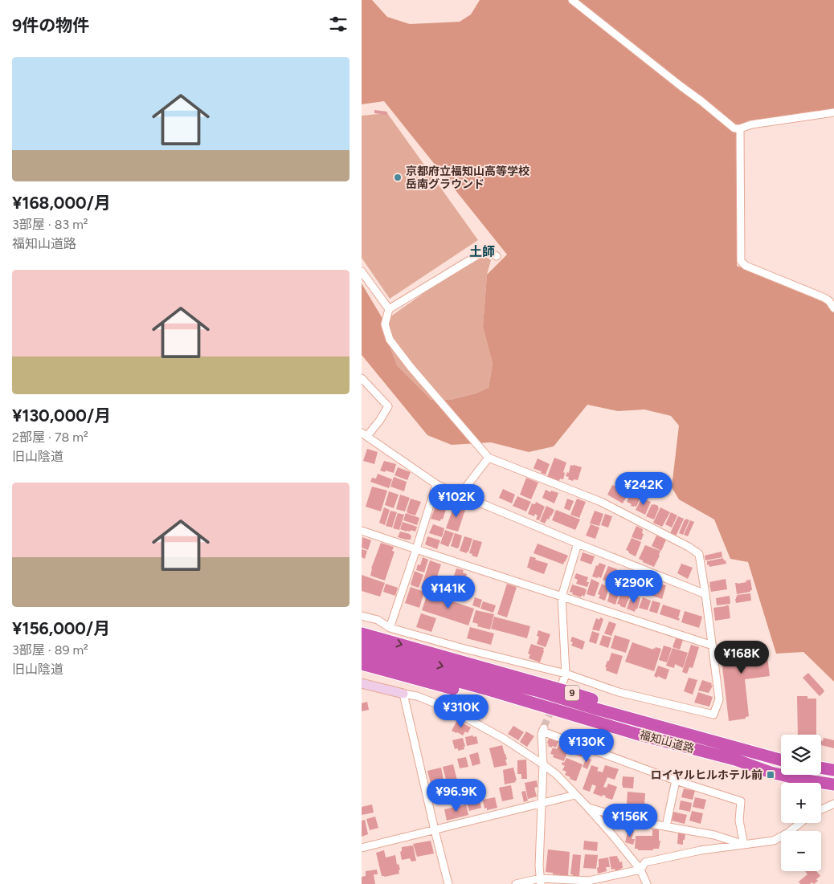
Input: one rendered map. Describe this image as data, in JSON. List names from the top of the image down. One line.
{"streets":{"highway":["9","福知山道路"]},"crossings":[["9","福知山道路"]],"districts":["土師"],"places":{"other":["京都府立福知山高等学校 岳南グラウンド"],"transit":["ロイヤルヒルホテル前"]},"page":{"heading":"9件の物件","list":[{"name":"¥168,000/月","note":"3部屋 · 83 m² · 福知山道路"},{"name":"¥130,000/月","note":"2部屋 · 78 m² · 旧山陰道"},{"name":"¥156,000/月","note":"3部屋 · 89 m² · 旧山陰道"}],"price":["¥242K","¥102K","¥290K","¥141K","¥168K","¥310K","¥130K","¥96.9K","¥156K"],"map_buttons":["+","−"]}}
